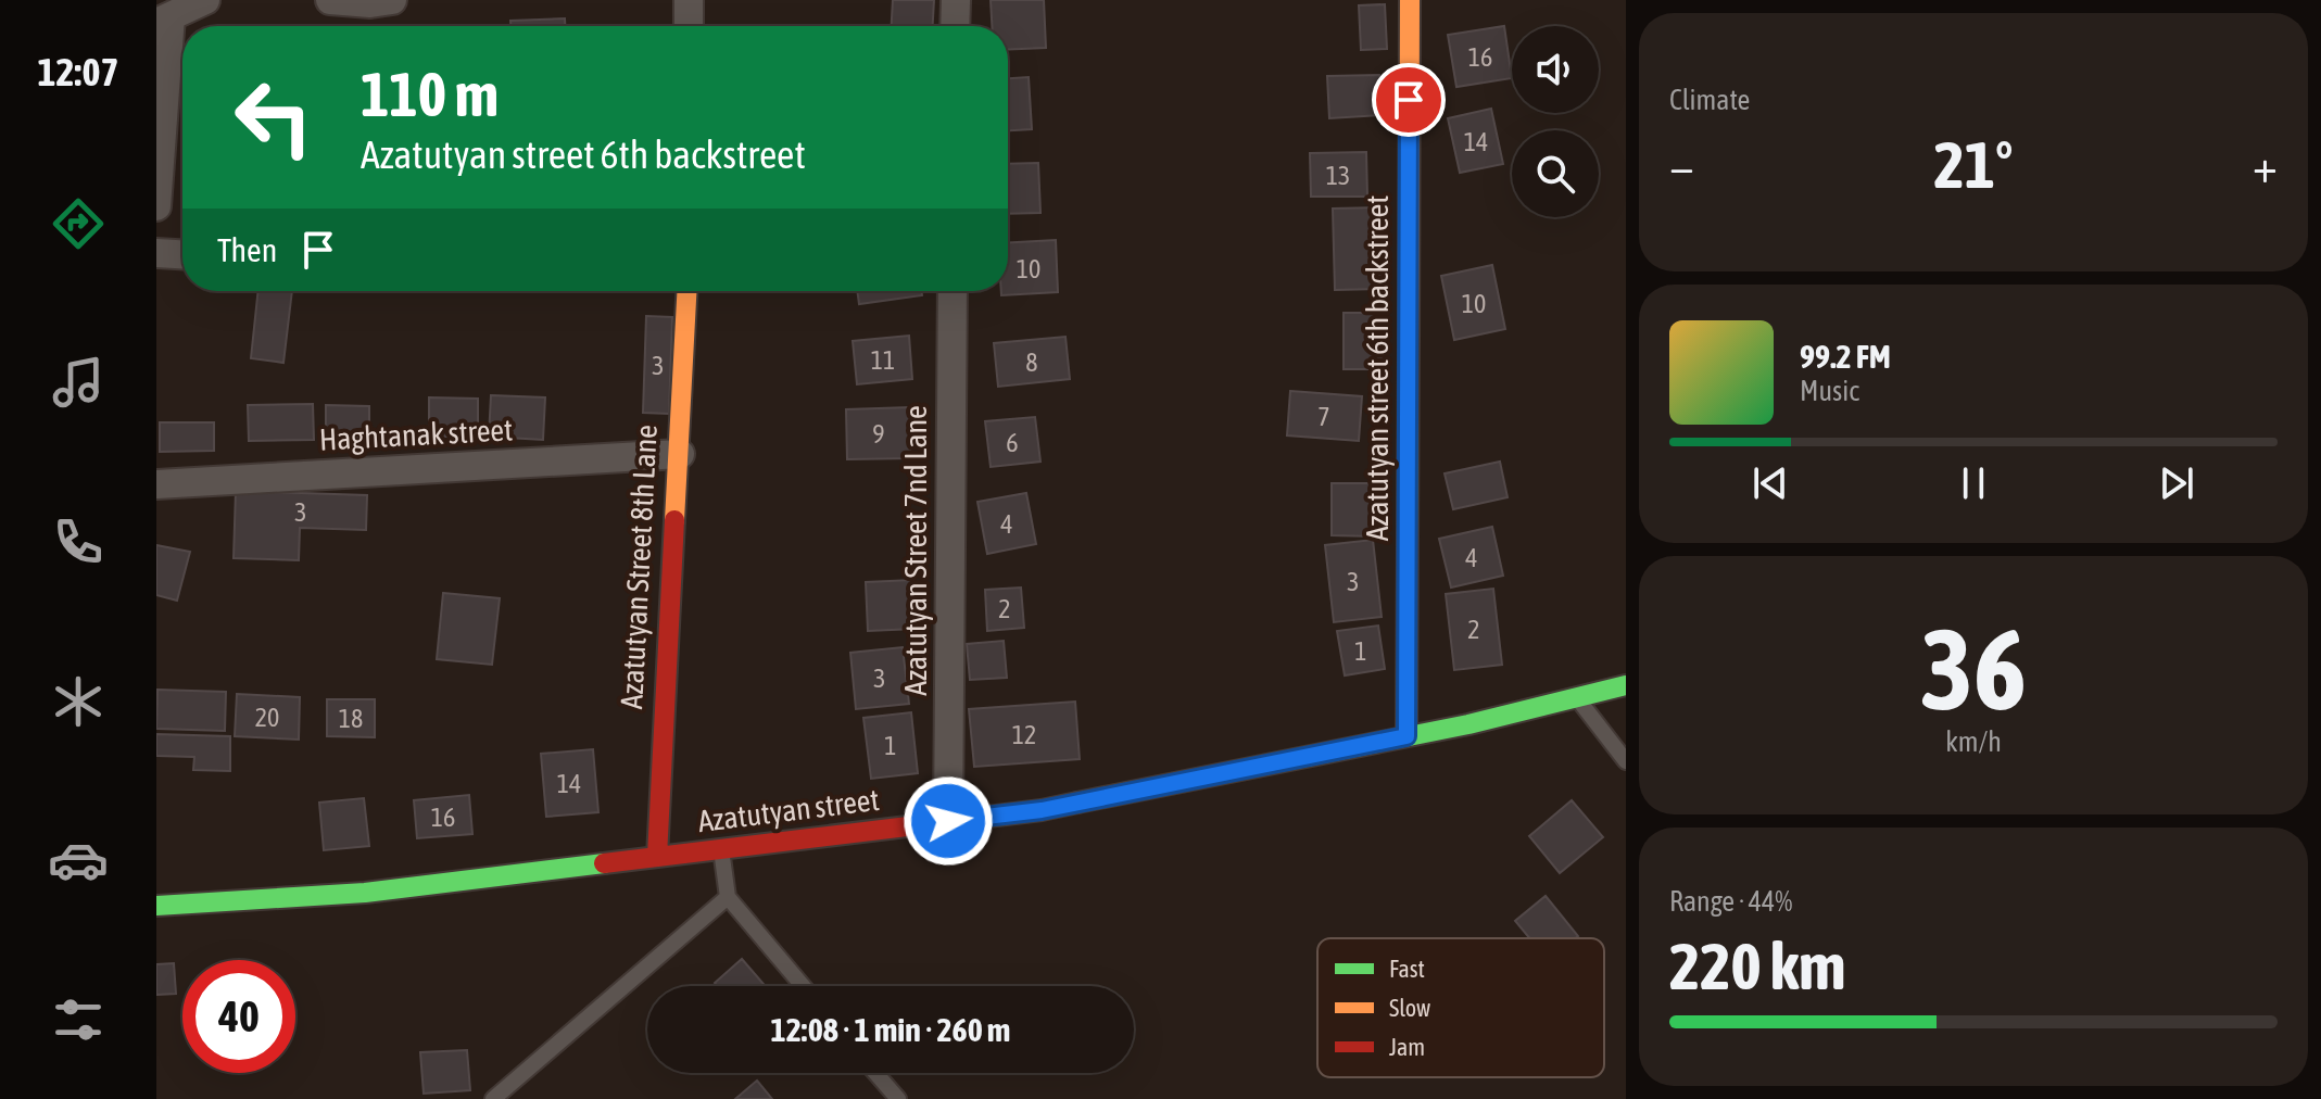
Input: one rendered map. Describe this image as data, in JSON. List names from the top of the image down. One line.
{"streets":{"street":["Azatutyan street 6th backstreet","Haghtanak street","Azatutyan Street 7nd Lane","Azatutyan Street 8th Lane","Azatutyan street"]},"crossings":[["Azatutyan street 6th backstreet","Azatutyan street"],["Haghtanak street","Azatutyan Street 8th Lane"],["Azatutyan Street 7nd Lane","Azatutyan street"],["Azatutyan Street 8th Lane","Azatutyan street"]],"house_numbers":["16","14","13","10","10","11","8","3","7","9","6","3","4","4","3","2","2","1","3","20","18","12","1","14","16"],"legend":["Fast","Slow","Jam"],"page":{"tabs":"12:07","tile":["Climate",["36","km/h"],["Range · 44%","220 km"]],"turn":["110 m","Azatutyan street 6th backstreet"],"heat":["−","21°","+"],"then":"Then","song":["99.2 FM","Music"],"limit":"40","trip":"12:08 · 1 min · 260 m"}}
